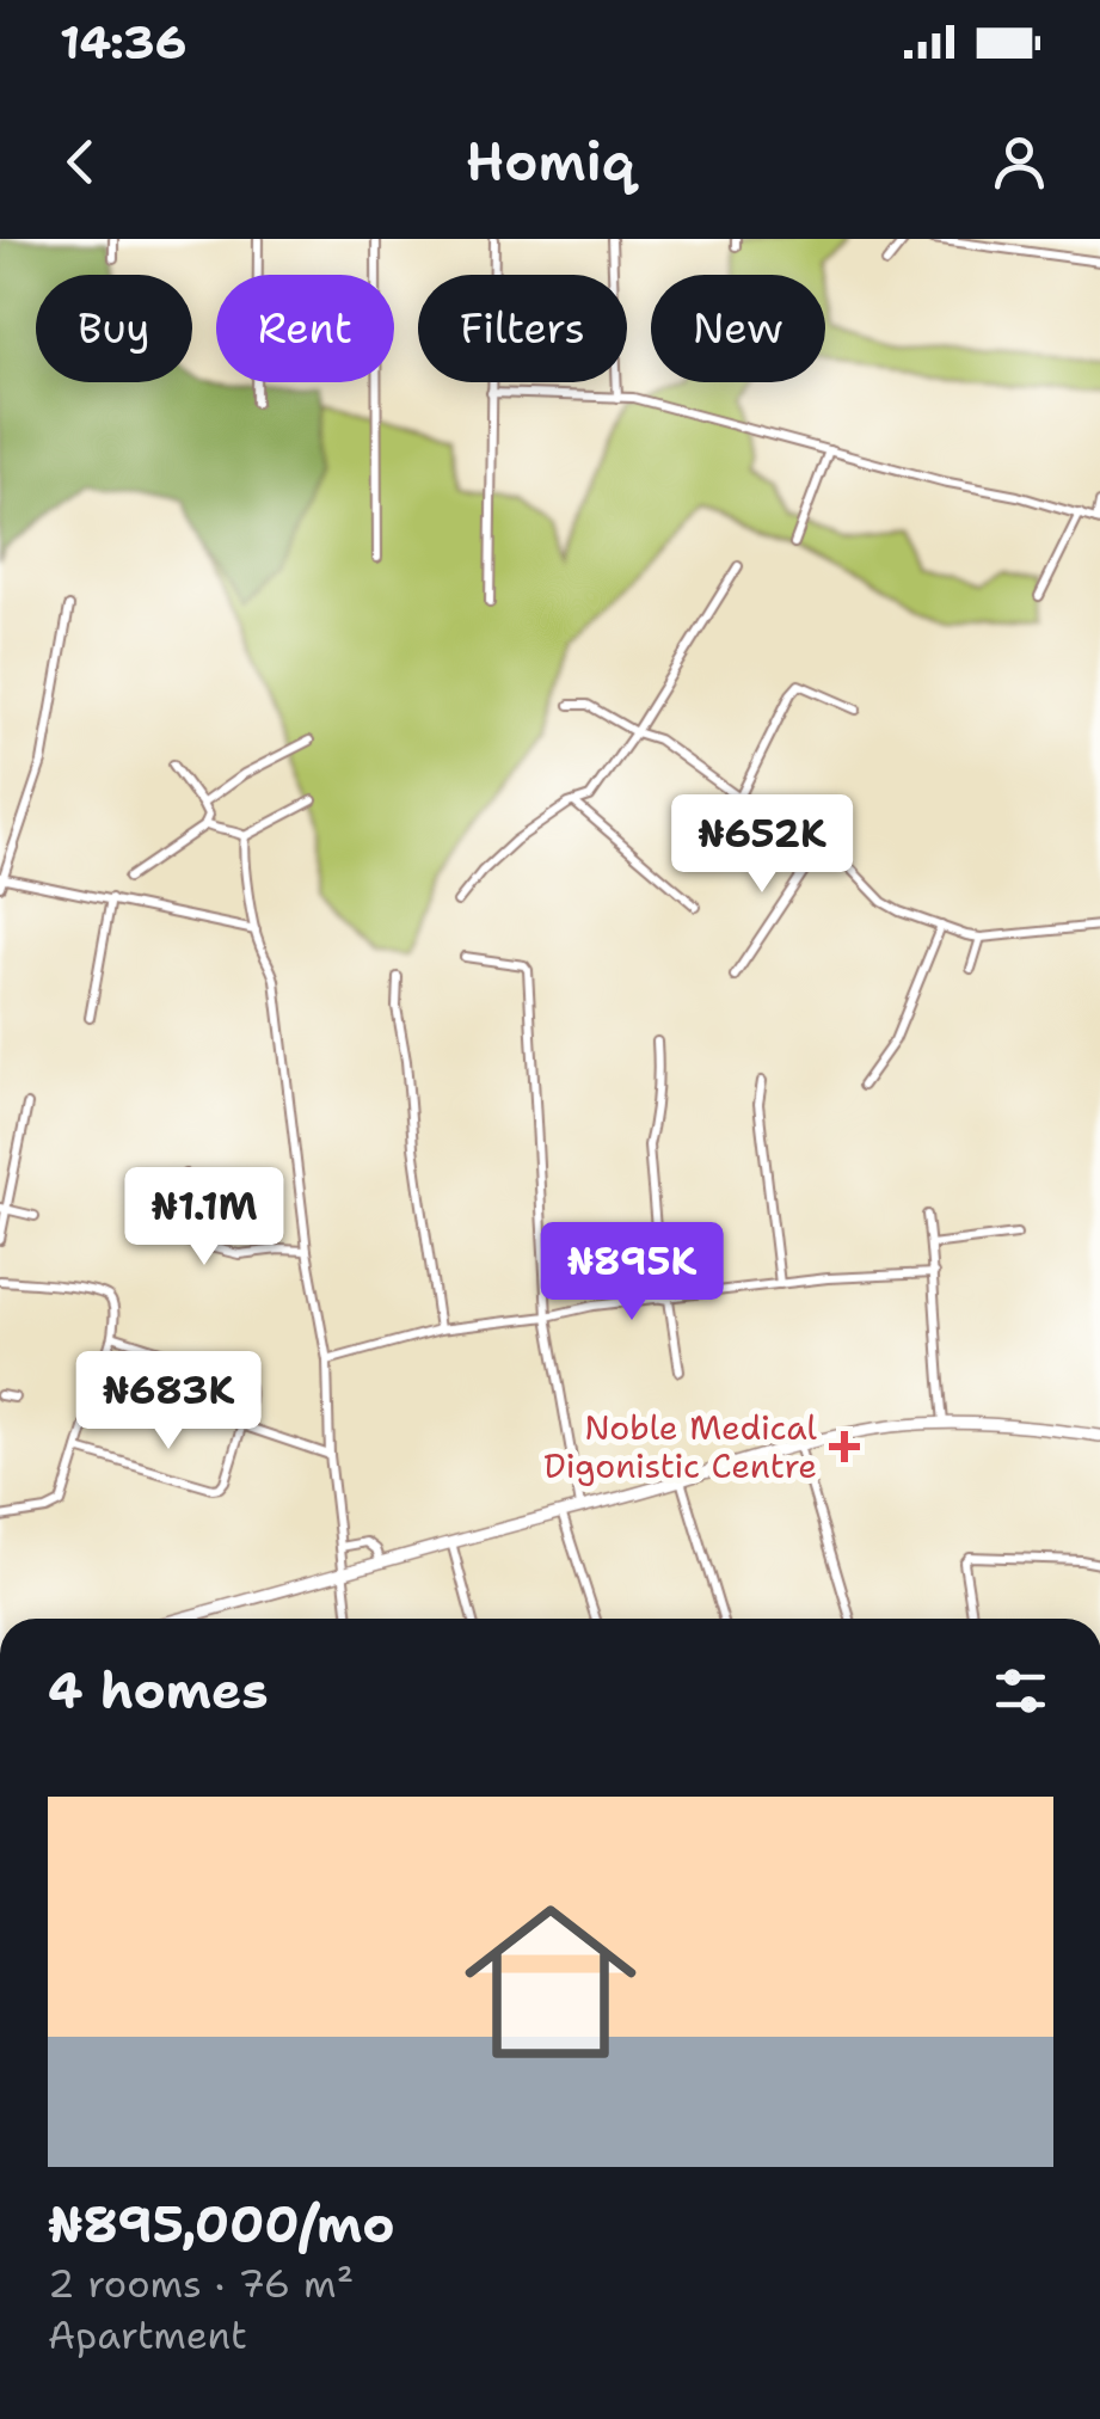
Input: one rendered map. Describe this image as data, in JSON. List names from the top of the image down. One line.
{"places":{"health":["Noble Medical Digonistic Centre"]},"page":{"status":"14:36","header":"Homiq","chip":["Buy","Rent","Filters","New"],"price":["₦652K","₦1.1M","₦895K","₦683K"],"heading":"4 homes","list":[{"name":"₦895,000/mo","note":"2 rooms · 76 m² · Apartment"}]}}
